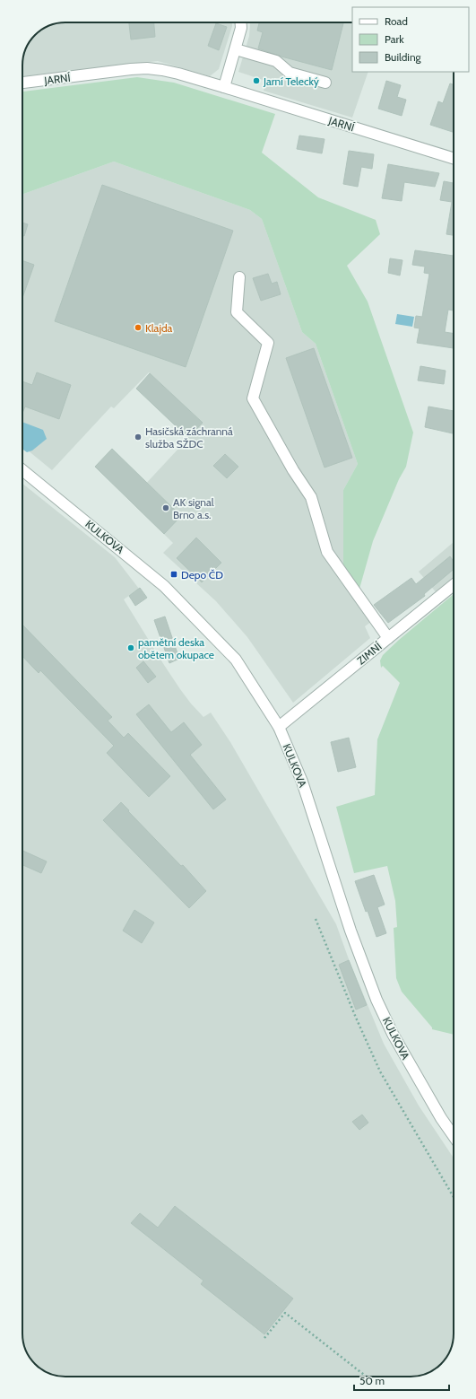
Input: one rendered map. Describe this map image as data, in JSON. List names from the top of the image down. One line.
{"streets":{"street":["JARNÍ","KULKOVA","ZIMNÍ"]},"crossings":[["KULKOVA","ZIMNÍ"]],"places":{"other":["Jarní Telecký","Klajda","Hasičská záchranná služba SŽDC","AK signal Brno a.s.","pamětní deska obětem okupace"],"transit":["Depo ČD"]},"legend":["Road","Park","Building"],"scale_bar":"50 m"}
